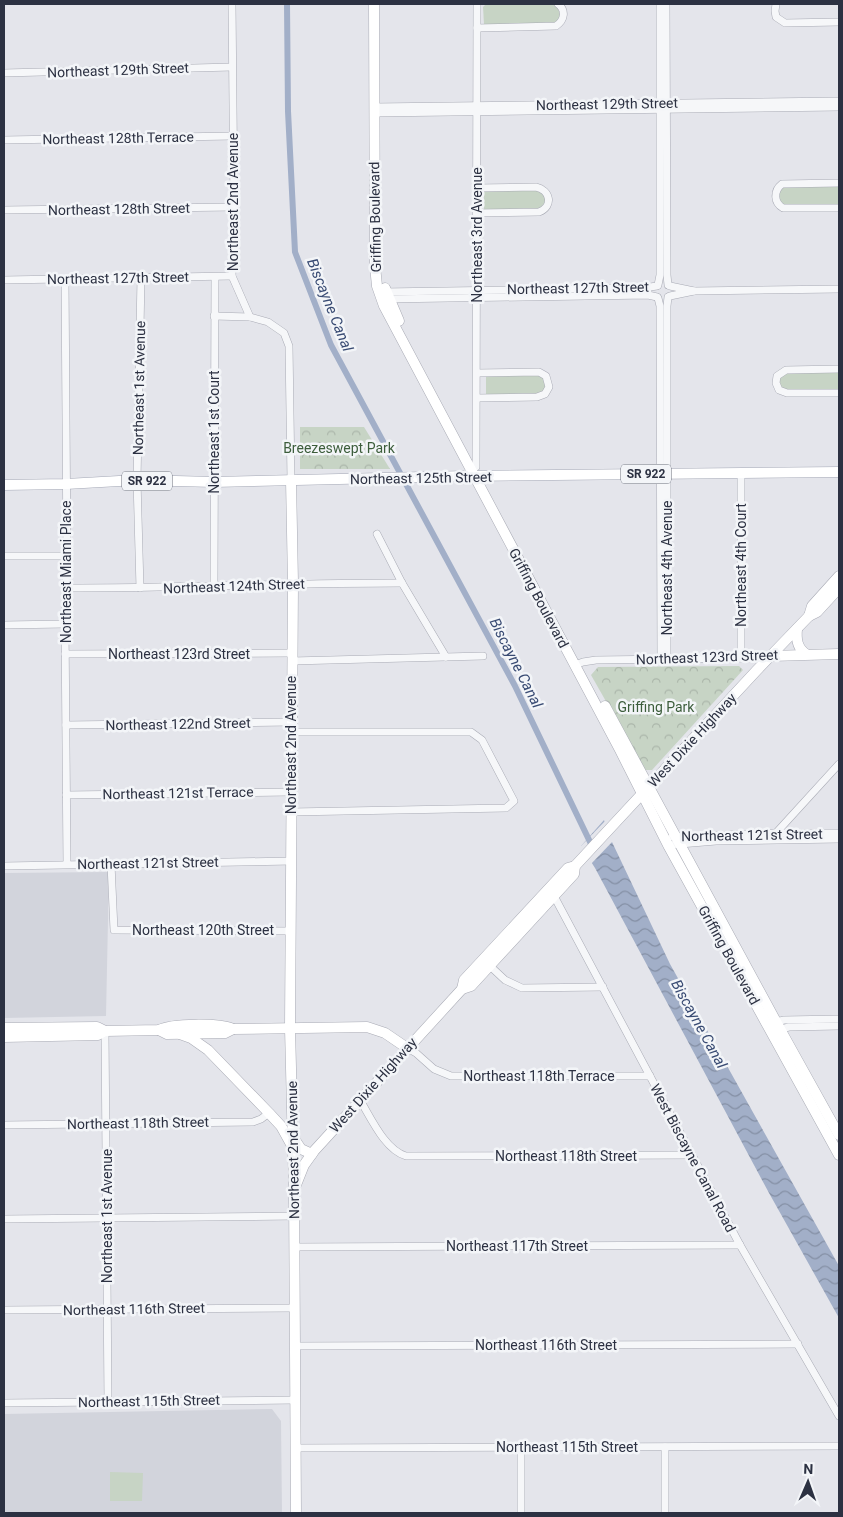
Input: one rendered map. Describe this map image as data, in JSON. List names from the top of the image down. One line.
{"streets":{"main road":["Northeast 2nd Avenue","Griffing Boulevard","SR 922","Northeast 125th Street","Northeast 123rd Street","West Dixie Highway"],"street":["Northeast 129th Street","Northeast 128th Terrace","Northeast 128th Street","Northeast 3rd Avenue","Northeast 127th Street","Northeast 1st Avenue","Northeast 1st Court","Northeast 4th Court","Northeast 4th Avenue","Northeast Miami Place","Northeast 124th Street","Northeast 122nd Street","Northeast 121st Terrace","Northeast 121st Street","Northeast 120th Street","Northeast 118th Terrace","Northeast 118th Street","West Biscayne Canal Road","Northeast 117th Street","Northeast 116th Street","Northeast 115th Street"]},"crossings":[["Northeast 129th Street","Northeast 2nd Avenue"],["Northeast 129th Street","Griffing Boulevard"],["Northeast 129th Street","Northeast 3rd Avenue"],["Northeast 128th Terrace","Northeast 2nd Avenue"],["Northeast 2nd Avenue","Northeast 128th Street"],["Northeast 2nd Avenue","Northeast 127th Street"],["Northeast 2nd Avenue","Northeast 125th Street"],["Northeast 2nd Avenue","Northeast 124th Street"],["Northeast 2nd Avenue","Northeast 123rd Street"],["Northeast 2nd Avenue","Northeast 122nd Street"],["Northeast 2nd Avenue","West Dixie Highway"],["Northeast 2nd Avenue","Northeast 121st Terrace"],["Northeast 2nd Avenue","Northeast 121st Street"],["Northeast 2nd Avenue","Northeast 120th Street"],["Northeast 2nd Avenue","Northeast 117th Street"],["Northeast 2nd Avenue","Northeast 116th Street"],["Northeast 2nd Avenue","Northeast 115th Street"],["Griffing Boulevard","Northeast 3rd Avenue"],["Griffing Boulevard","Northeast 127th Street"],["Griffing Boulevard","Northeast 125th Street"],["Griffing Boulevard","Northeast 123rd Street"],["Griffing Boulevard","West Dixie Highway"],["Griffing Boulevard","Northeast 121st Street"],["Northeast 3rd Avenue","Northeast 127th Street"],["Northeast 3rd Avenue","Northeast 125th Street"],["Northeast 127th Street","Northeast 1st Avenue"],["Northeast 127th Street","Northeast 1st Court"],["Northeast 127th Street","Northeast 4th Avenue"],["Northeast 127th Street","Northeast Miami Place"],["Northeast 1st Avenue","Northeast 125th Street"],["Northeast 1st Avenue","Northeast 124th Street"],["Northeast 1st Avenue","Northeast 118th Street"],["Northeast 1st Avenue","Northeast 116th Street"],["Northeast 1st Avenue","Northeast 115th Street"],["Northeast 1st Court","Northeast 125th Street"],["Northeast 1st Court","Northeast 124th Street"],["Northeast 125th Street","Northeast 4th Court"],["Northeast 125th Street","Northeast 4th Avenue"],["Northeast 125th Street","Northeast Miami Place"],["Northeast 4th Court","Northeast 123rd Street"],["Northeast 4th Avenue","Northeast 123rd Street"],["Northeast Miami Place","Northeast 124th Street"],["Northeast Miami Place","Northeast 123rd Street"],["Northeast Miami Place","Northeast 122nd Street"],["Northeast Miami Place","Northeast 121st Terrace"],["Northeast Miami Place","Northeast 121st Street"],["Northeast 123rd Street","West Dixie Highway"],["West Dixie Highway","Northeast 118th Terrace"],["West Dixie Highway","Northeast 118th Street"],["West Dixie Highway","West Biscayne Canal Road"],["Northeast 121st Street","Northeast 120th Street"],["Northeast 118th Terrace","West Biscayne Canal Road"],["Northeast 118th Street","West Biscayne Canal Road"],["West Biscayne Canal Road","Northeast 117th Street"],["West Biscayne Canal Road","Northeast 116th Street"]],"water":["Biscayne Canal"],"parks":["Breezeswept Park","Griffing Park"],"north":"top"}
